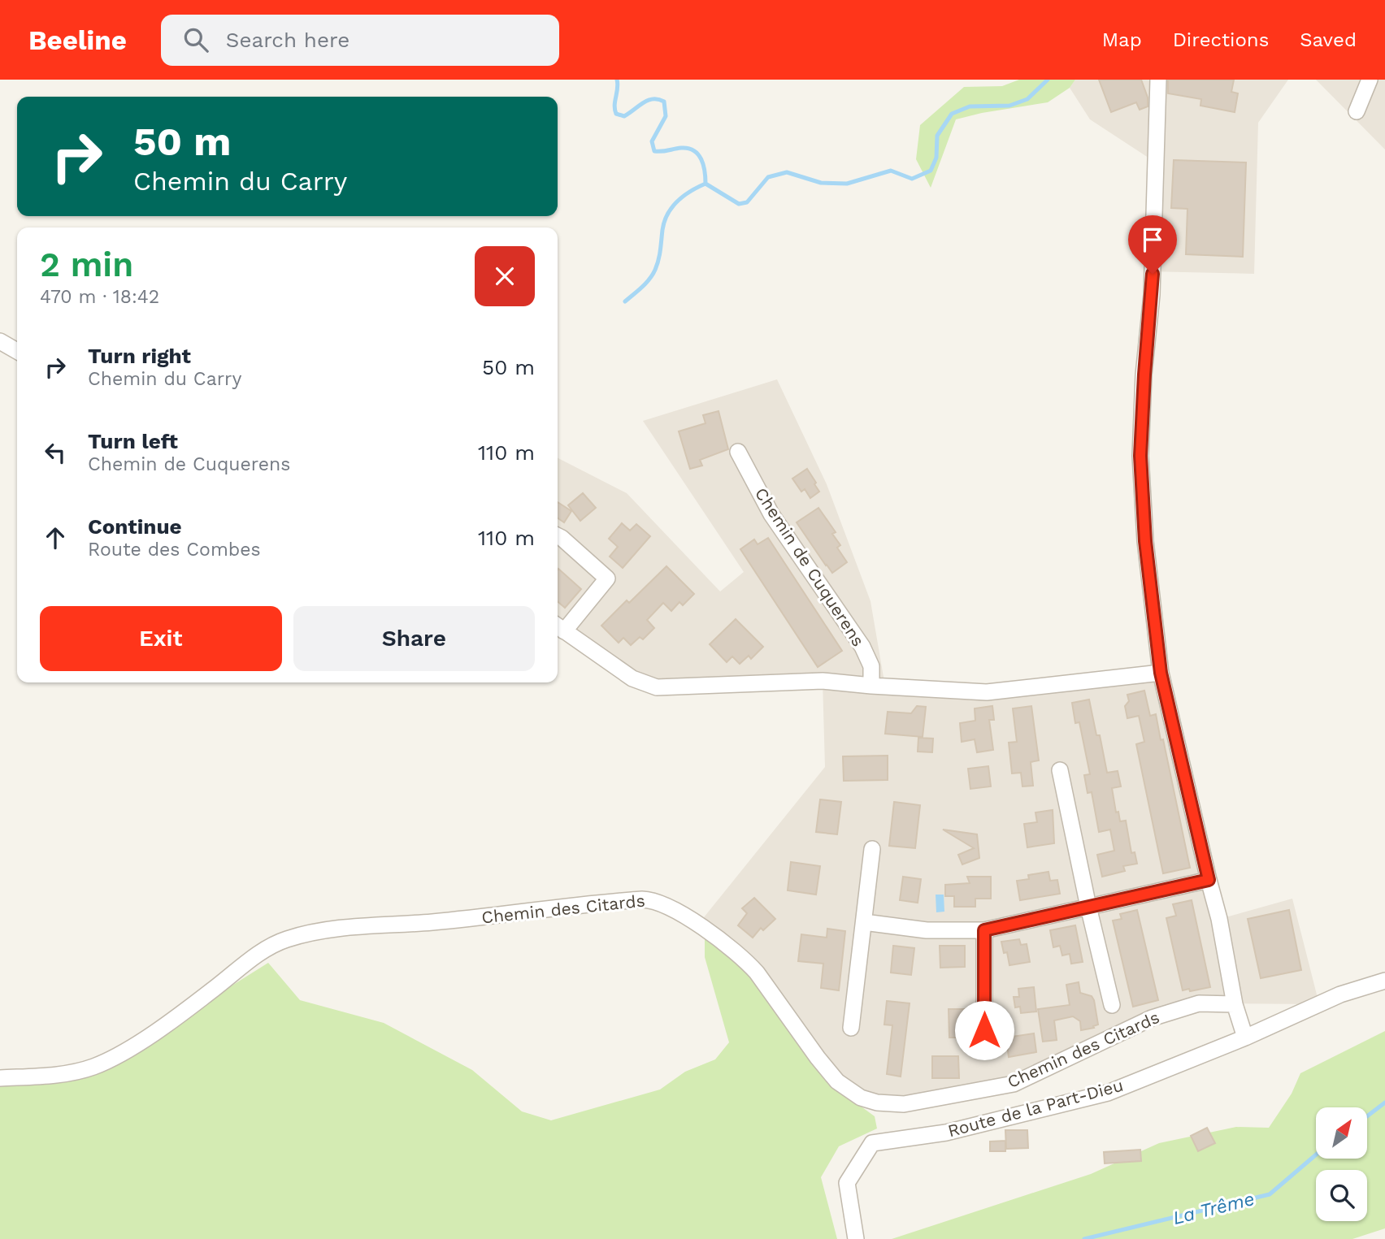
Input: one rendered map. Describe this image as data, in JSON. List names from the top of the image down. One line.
{"streets":{"street":["Chemin de Cuquerens","Chemin des Citards","Route de la Part-Dieu"]},"water":["La Trême"],"north":"top right","page":{"header":"Beeline","search":"Search here","nav":["Map","Directions","Saved"],"turn":["50 m","Chemin du Carry"],"heading":["2 min","470 m · 18:42"],"list":[{"name":"Turn right","note":"Chemin du Carry","value":"50 m"},{"name":"Turn left","note":"Chemin de Cuquerens","value":"110 m"},{"name":"Continue","note":"Route des Combes","value":"110 m"}],"buttons":["Exit","Share"]}}
